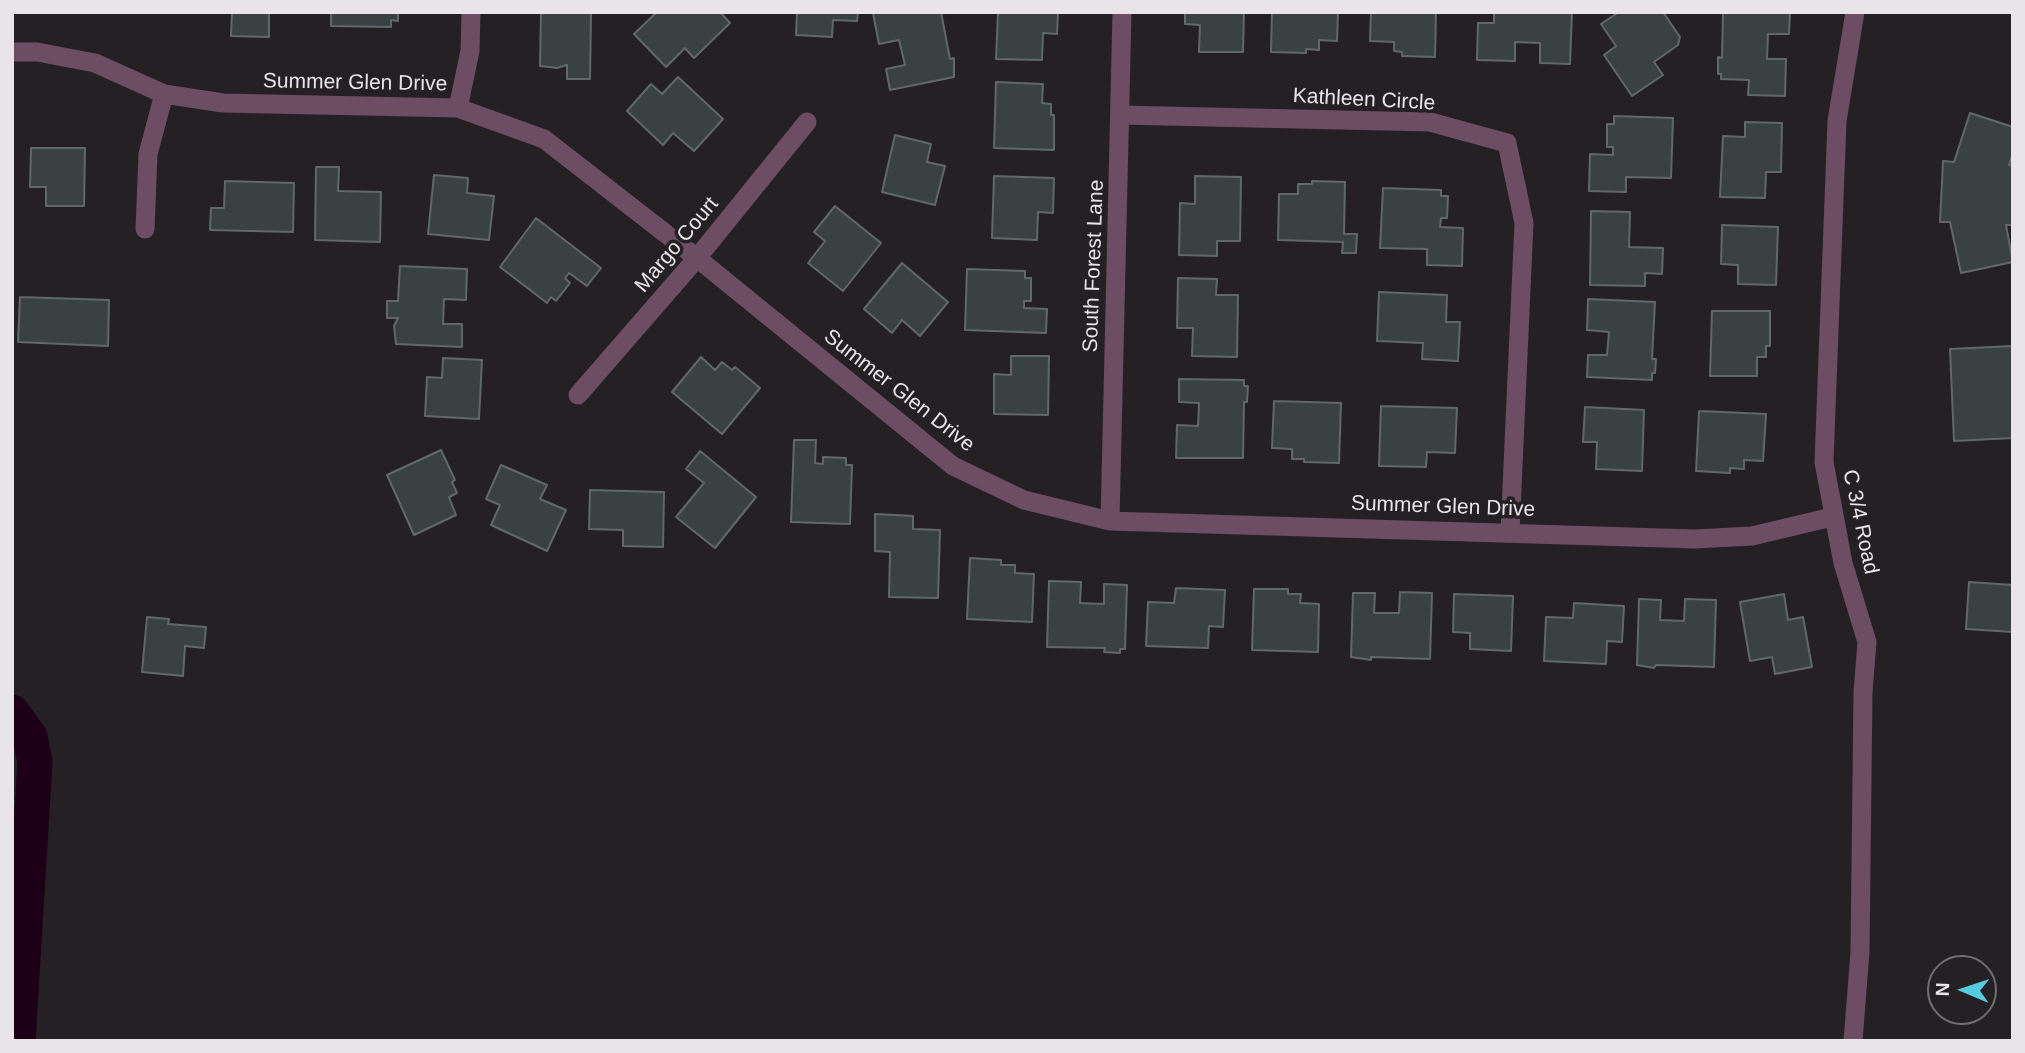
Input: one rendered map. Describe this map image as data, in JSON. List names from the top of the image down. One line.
{"streets":{"street":["Summer Glen Drive","Kathleen Circle","Margo Court","South Forest Lane","C 3/4 Road"]},"crossings":[["Summer Glen Drive","Kathleen Circle"],["Summer Glen Drive","Margo Court"],["Summer Glen Drive","South Forest Lane"],["Summer Glen Drive","C 3/4 Road"],["Kathleen Circle","South Forest Lane"]],"north":"left"}
